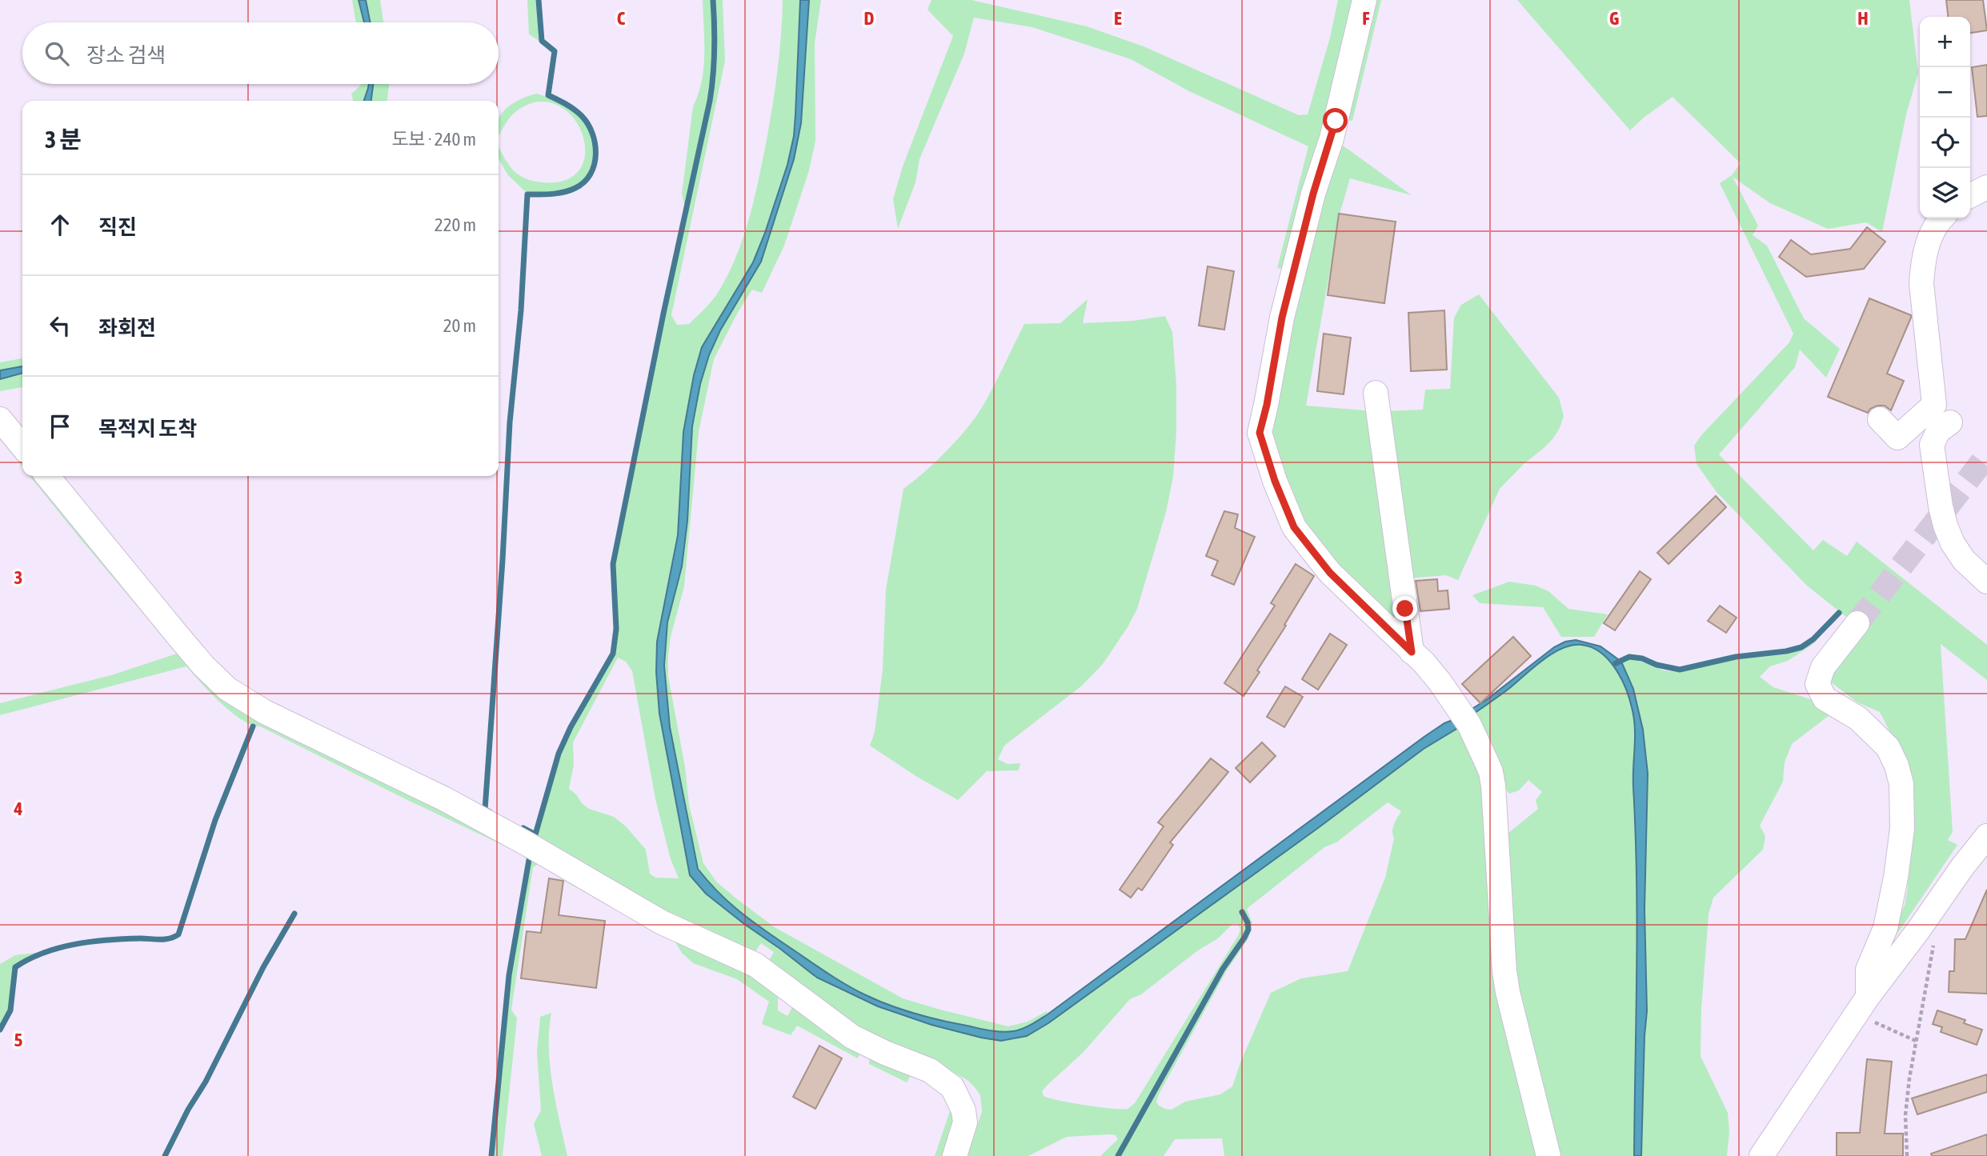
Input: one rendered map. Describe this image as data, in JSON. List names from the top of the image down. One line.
{"page":{"map_buttons":["+","−"],"search":"장소 검색","heading":["3 분","도보 · 240 m"],"list":[["직진","220 m"],["좌회전","20 m"],"목적지 도착"]},"grid":{"columns":["C","D","E","F","G","H"],"rows":["3","4","5"]}}
